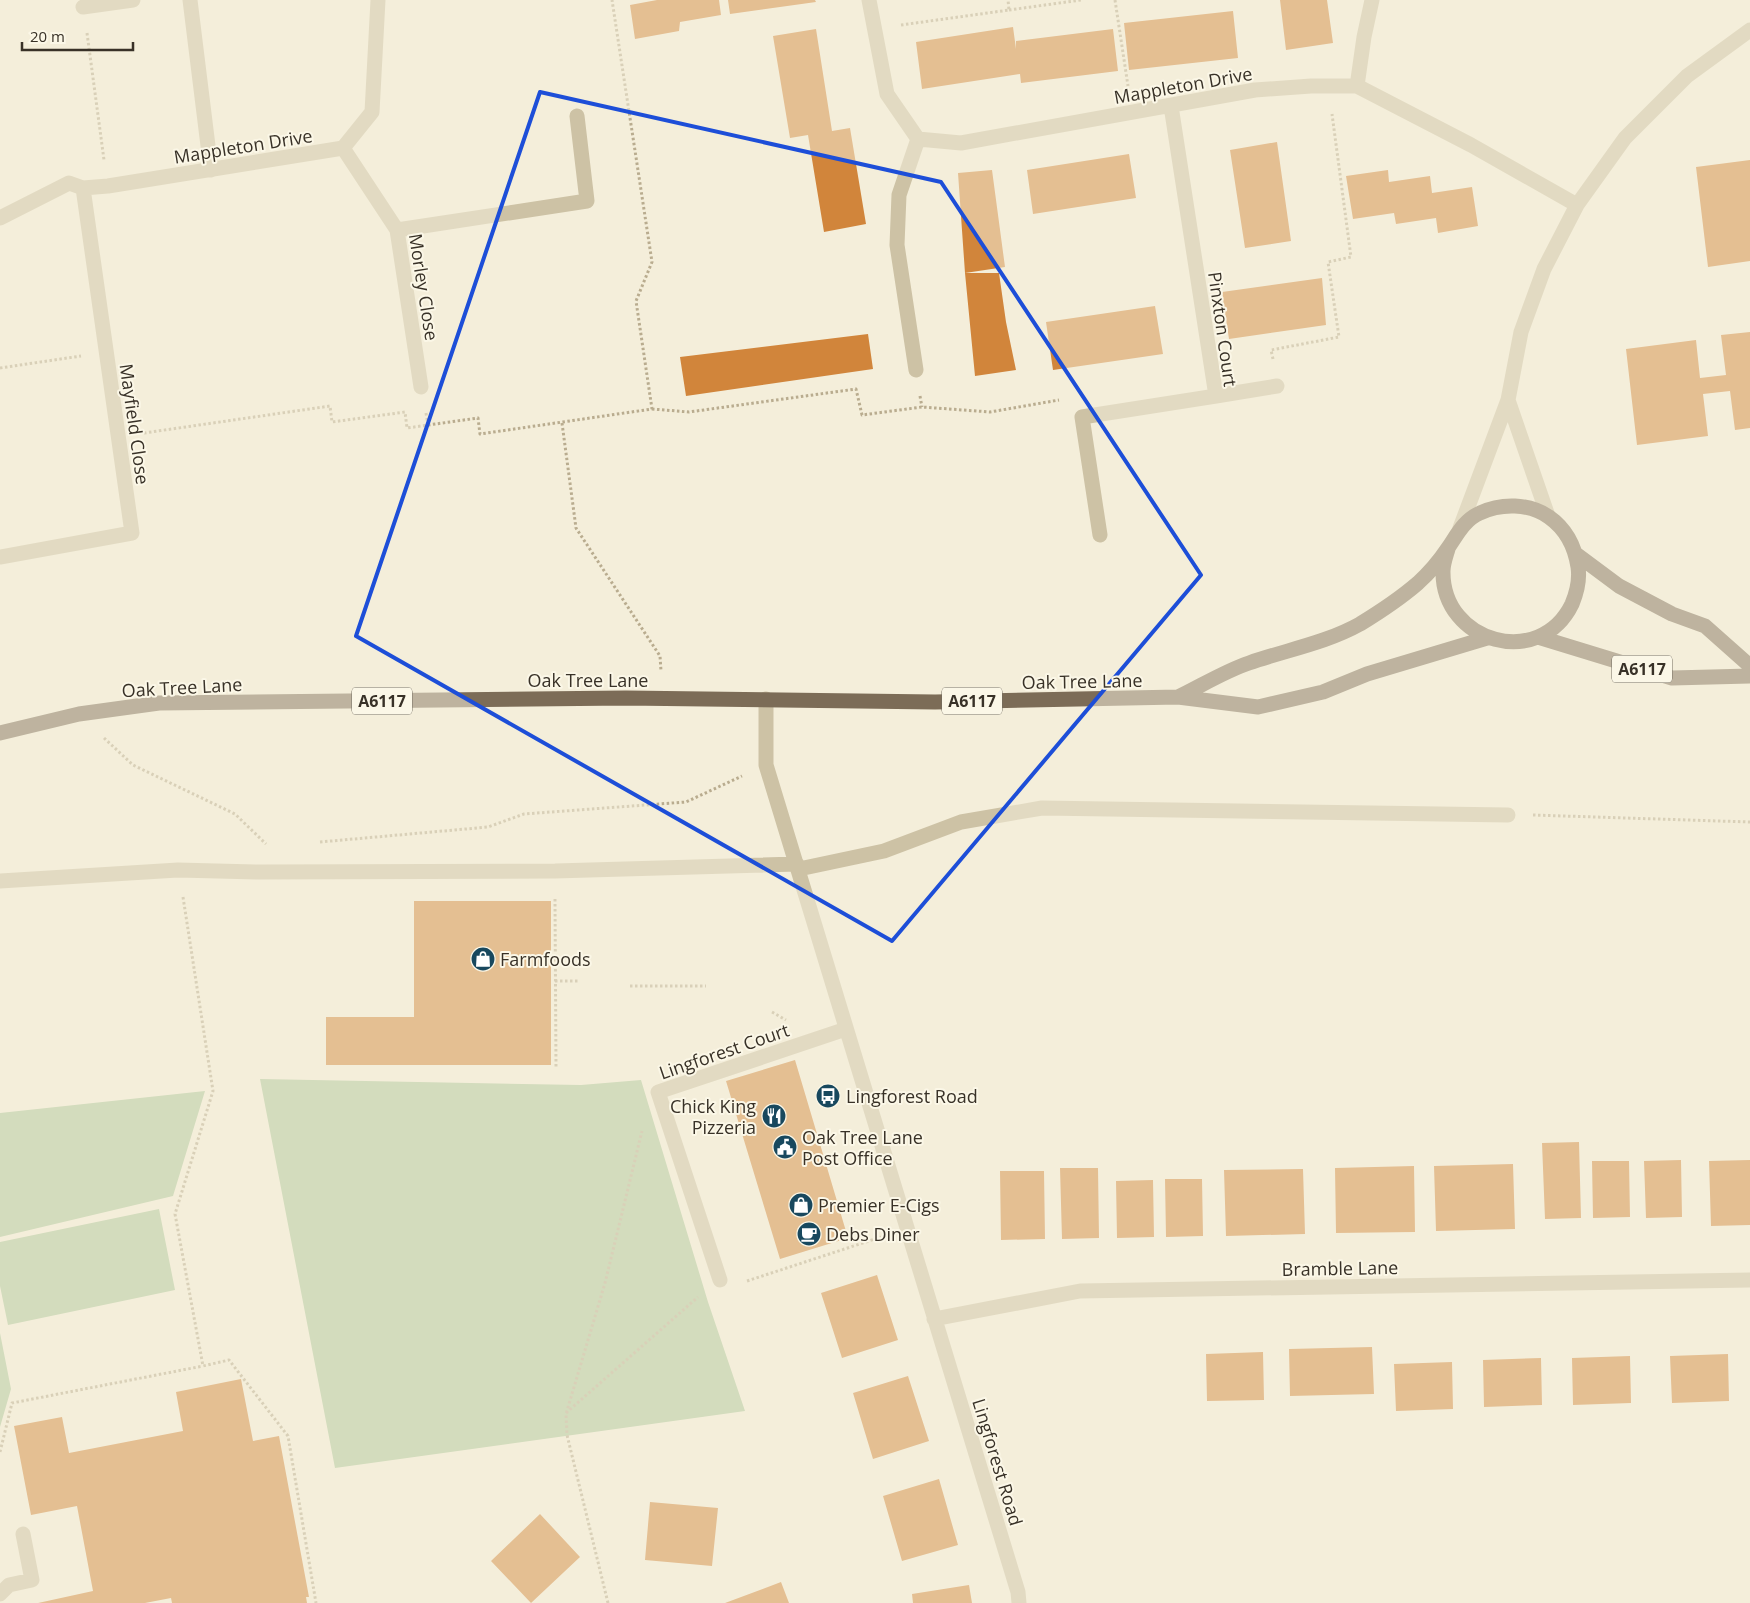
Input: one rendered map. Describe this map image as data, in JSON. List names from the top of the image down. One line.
{"streets":{"main road":["A6117","Oak Tree Lane"],"street":["Mappleton Drive","Morley Close","Pinxton Court","Mayfield Close","Lingforest Court","Bramble Lane","Lingforest Road"]},"crossings":[["Mappleton Drive","Morley Close"],["Mappleton Drive","Pinxton Court"],["Mappleton Drive","Mayfield Close"],["A6117","Oak Tree Lane"],["Oak Tree Lane","Lingforest Road"],["Lingforest Court","Lingforest Road"],["Bramble Lane","Lingforest Road"]],"places":{"shop":["Farmfoods","Premier E-Cigs"],"bus stop":["Lingforest Road"],"restaurant":["Chick King Pizzeria"],"public building":["Oak Tree Lane Post Office"],"cafe":["Debs Diner"]},"scale_bar":"20 m"}
